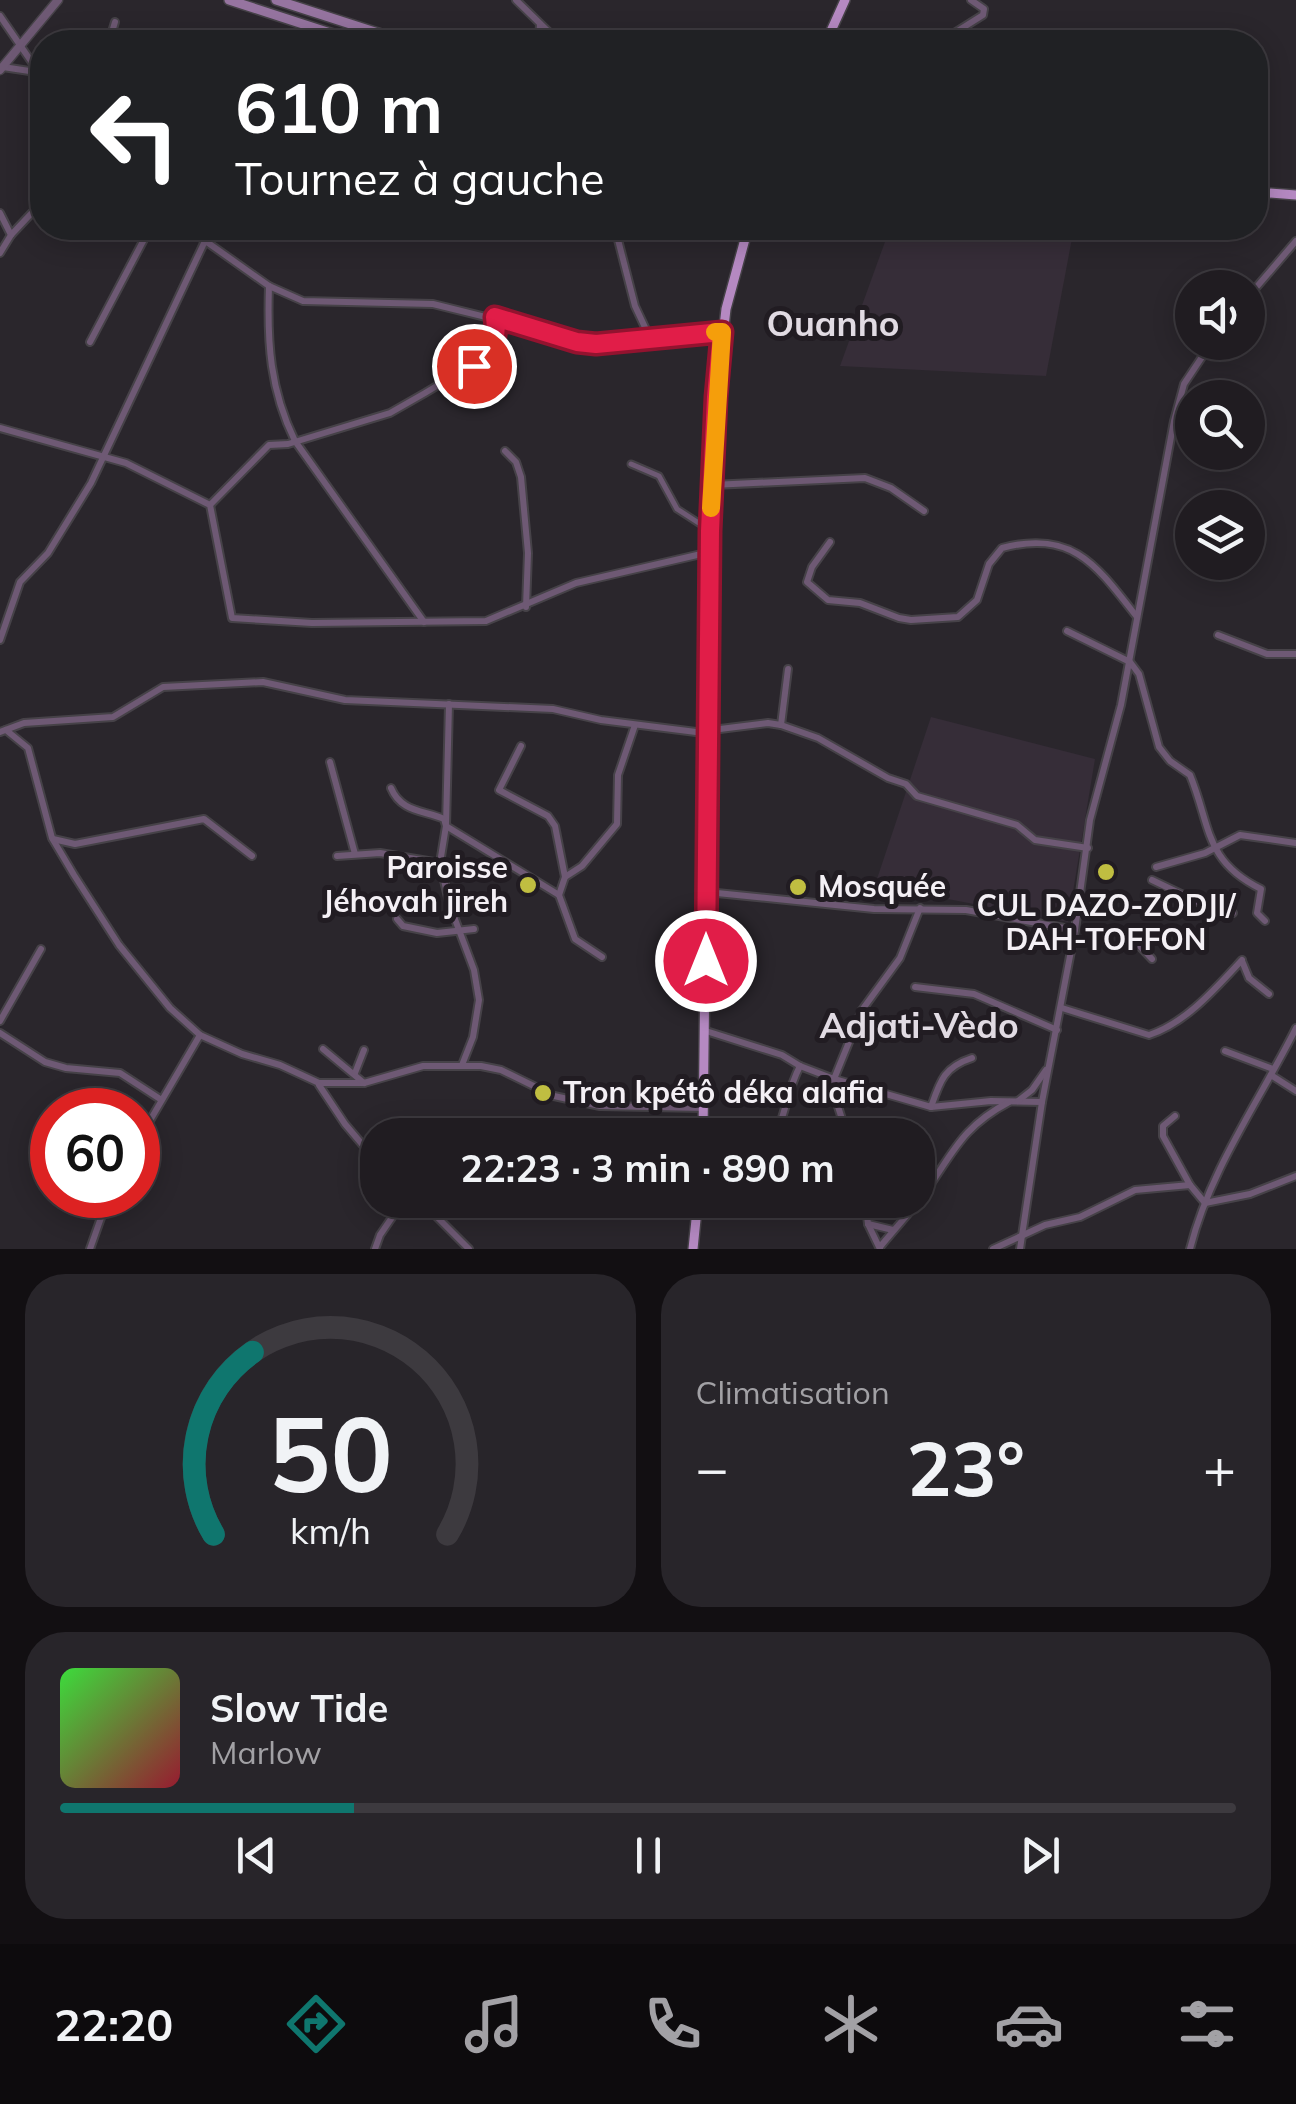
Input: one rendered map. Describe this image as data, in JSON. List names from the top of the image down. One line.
{"districts":["Ouanho","Adjati-Vèdo"],"places":["CUL DAZO-ZODJI/ DAH-TOFFON","Paroisse Jéhovah jireh","Mosquée","Tron kpétô déka alafia"],"page":{"turn":["610 m","Tournez à gauche"],"limit":"60","trip":"22:23 · 3 min · 890 m","tile":"Climatisation","heat":["−","23°","+"],"song":["Slow Tide","Marlow"],"tabs":"22:20","gauge":["50","km/h"]}}
